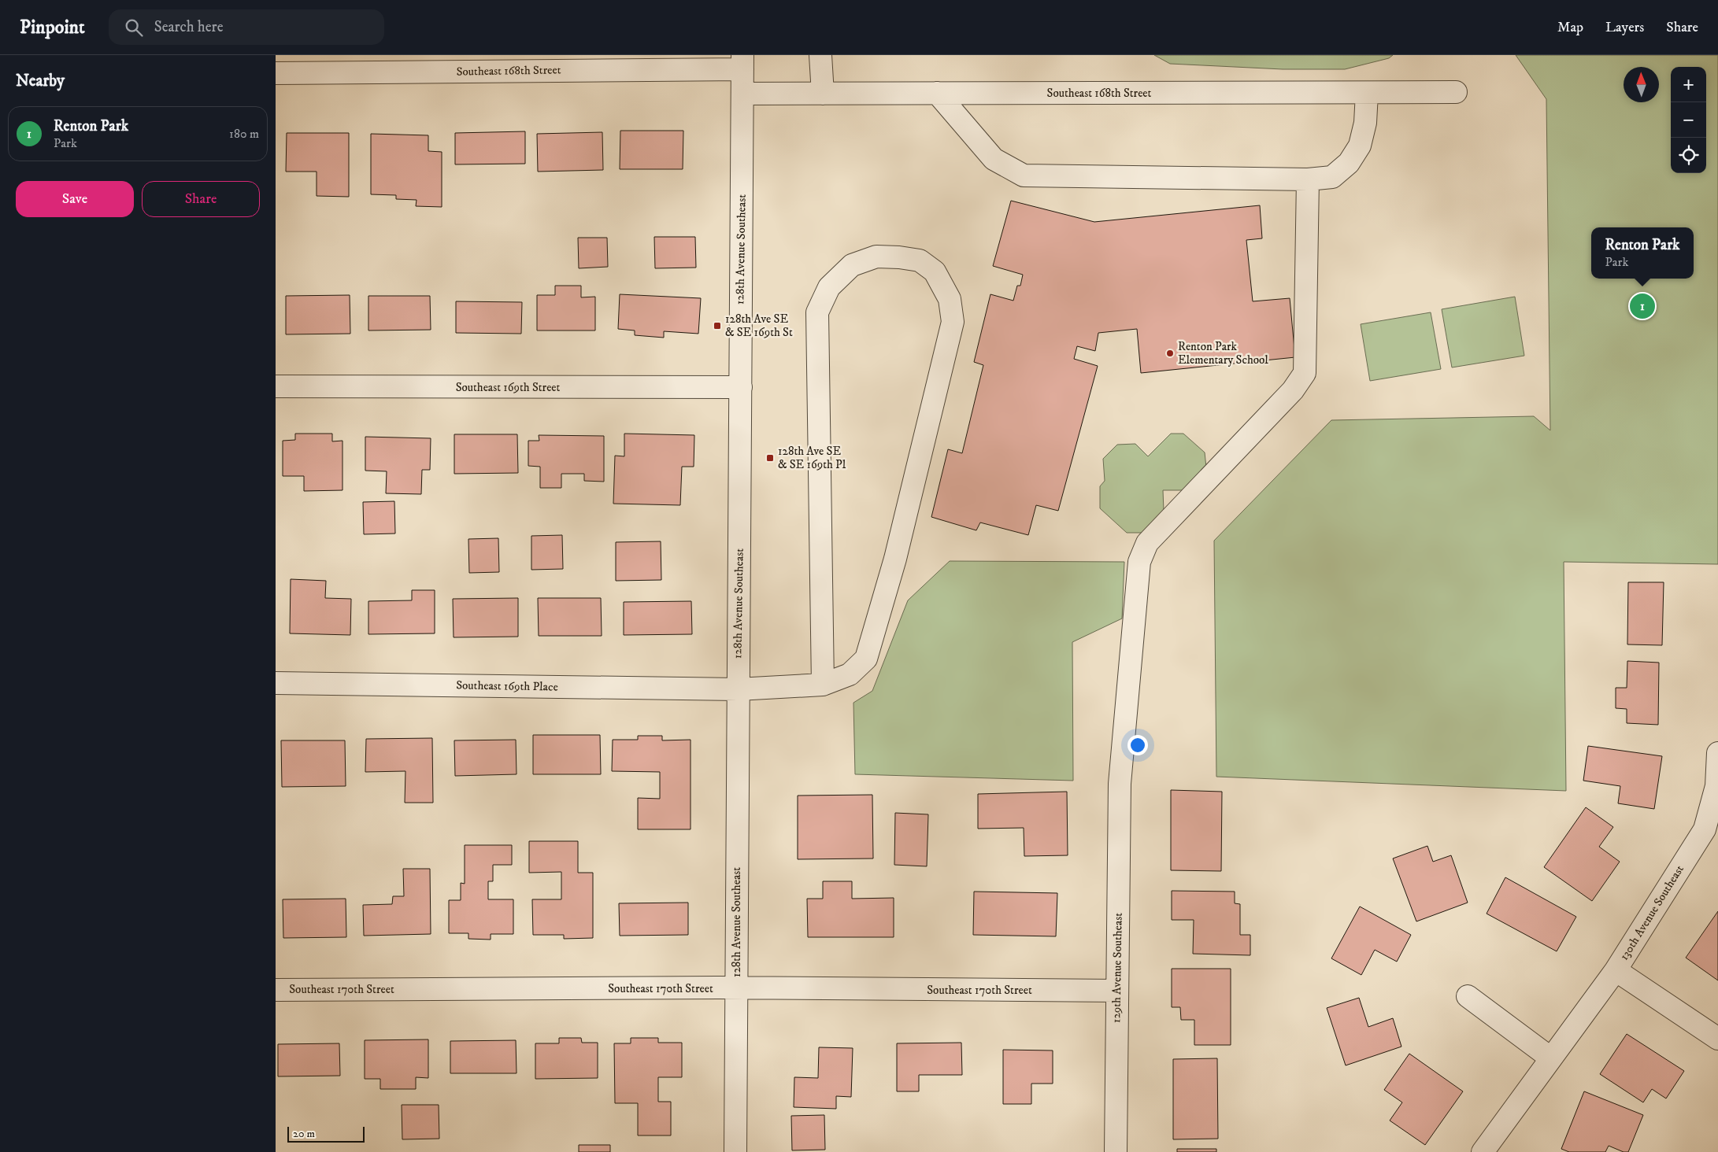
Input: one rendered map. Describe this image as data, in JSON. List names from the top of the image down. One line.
{"streets":{"street":["Southeast 168th Street","128th Avenue Southeast","Southeast 169th Street","Southeast 169th Place","130th Avenue Southeast","129th Avenue Southeast","Southeast 170th Street"]},"crossings":[["Southeast 168th Street","128th Avenue Southeast"],["128th Avenue Southeast","Southeast 169th Street"],["128th Avenue Southeast","Southeast 169th Place"],["128th Avenue Southeast","Southeast 170th Street"],["129th Avenue Southeast","Southeast 170th Street"]],"places":{"transit":["128th Ave SE & SE 169th St","128th Ave SE & SE 169th Pl"],"other":["Renton Park Elementary School"]},"scale_bar":"20 m","north":"top","page":{"header":"Pinpoint","search":"Search here","nav":["Map","Layers","Share"],"heading":"Nearby","map_buttons":["+","−"],"list":[{"mark":"1","name":"Renton Park","note":"Park","value":"180 m"}],"buttons":["Save","Share"],"popup":["Renton Park","Park"],"pins":"1","scale":"20 m"}}
